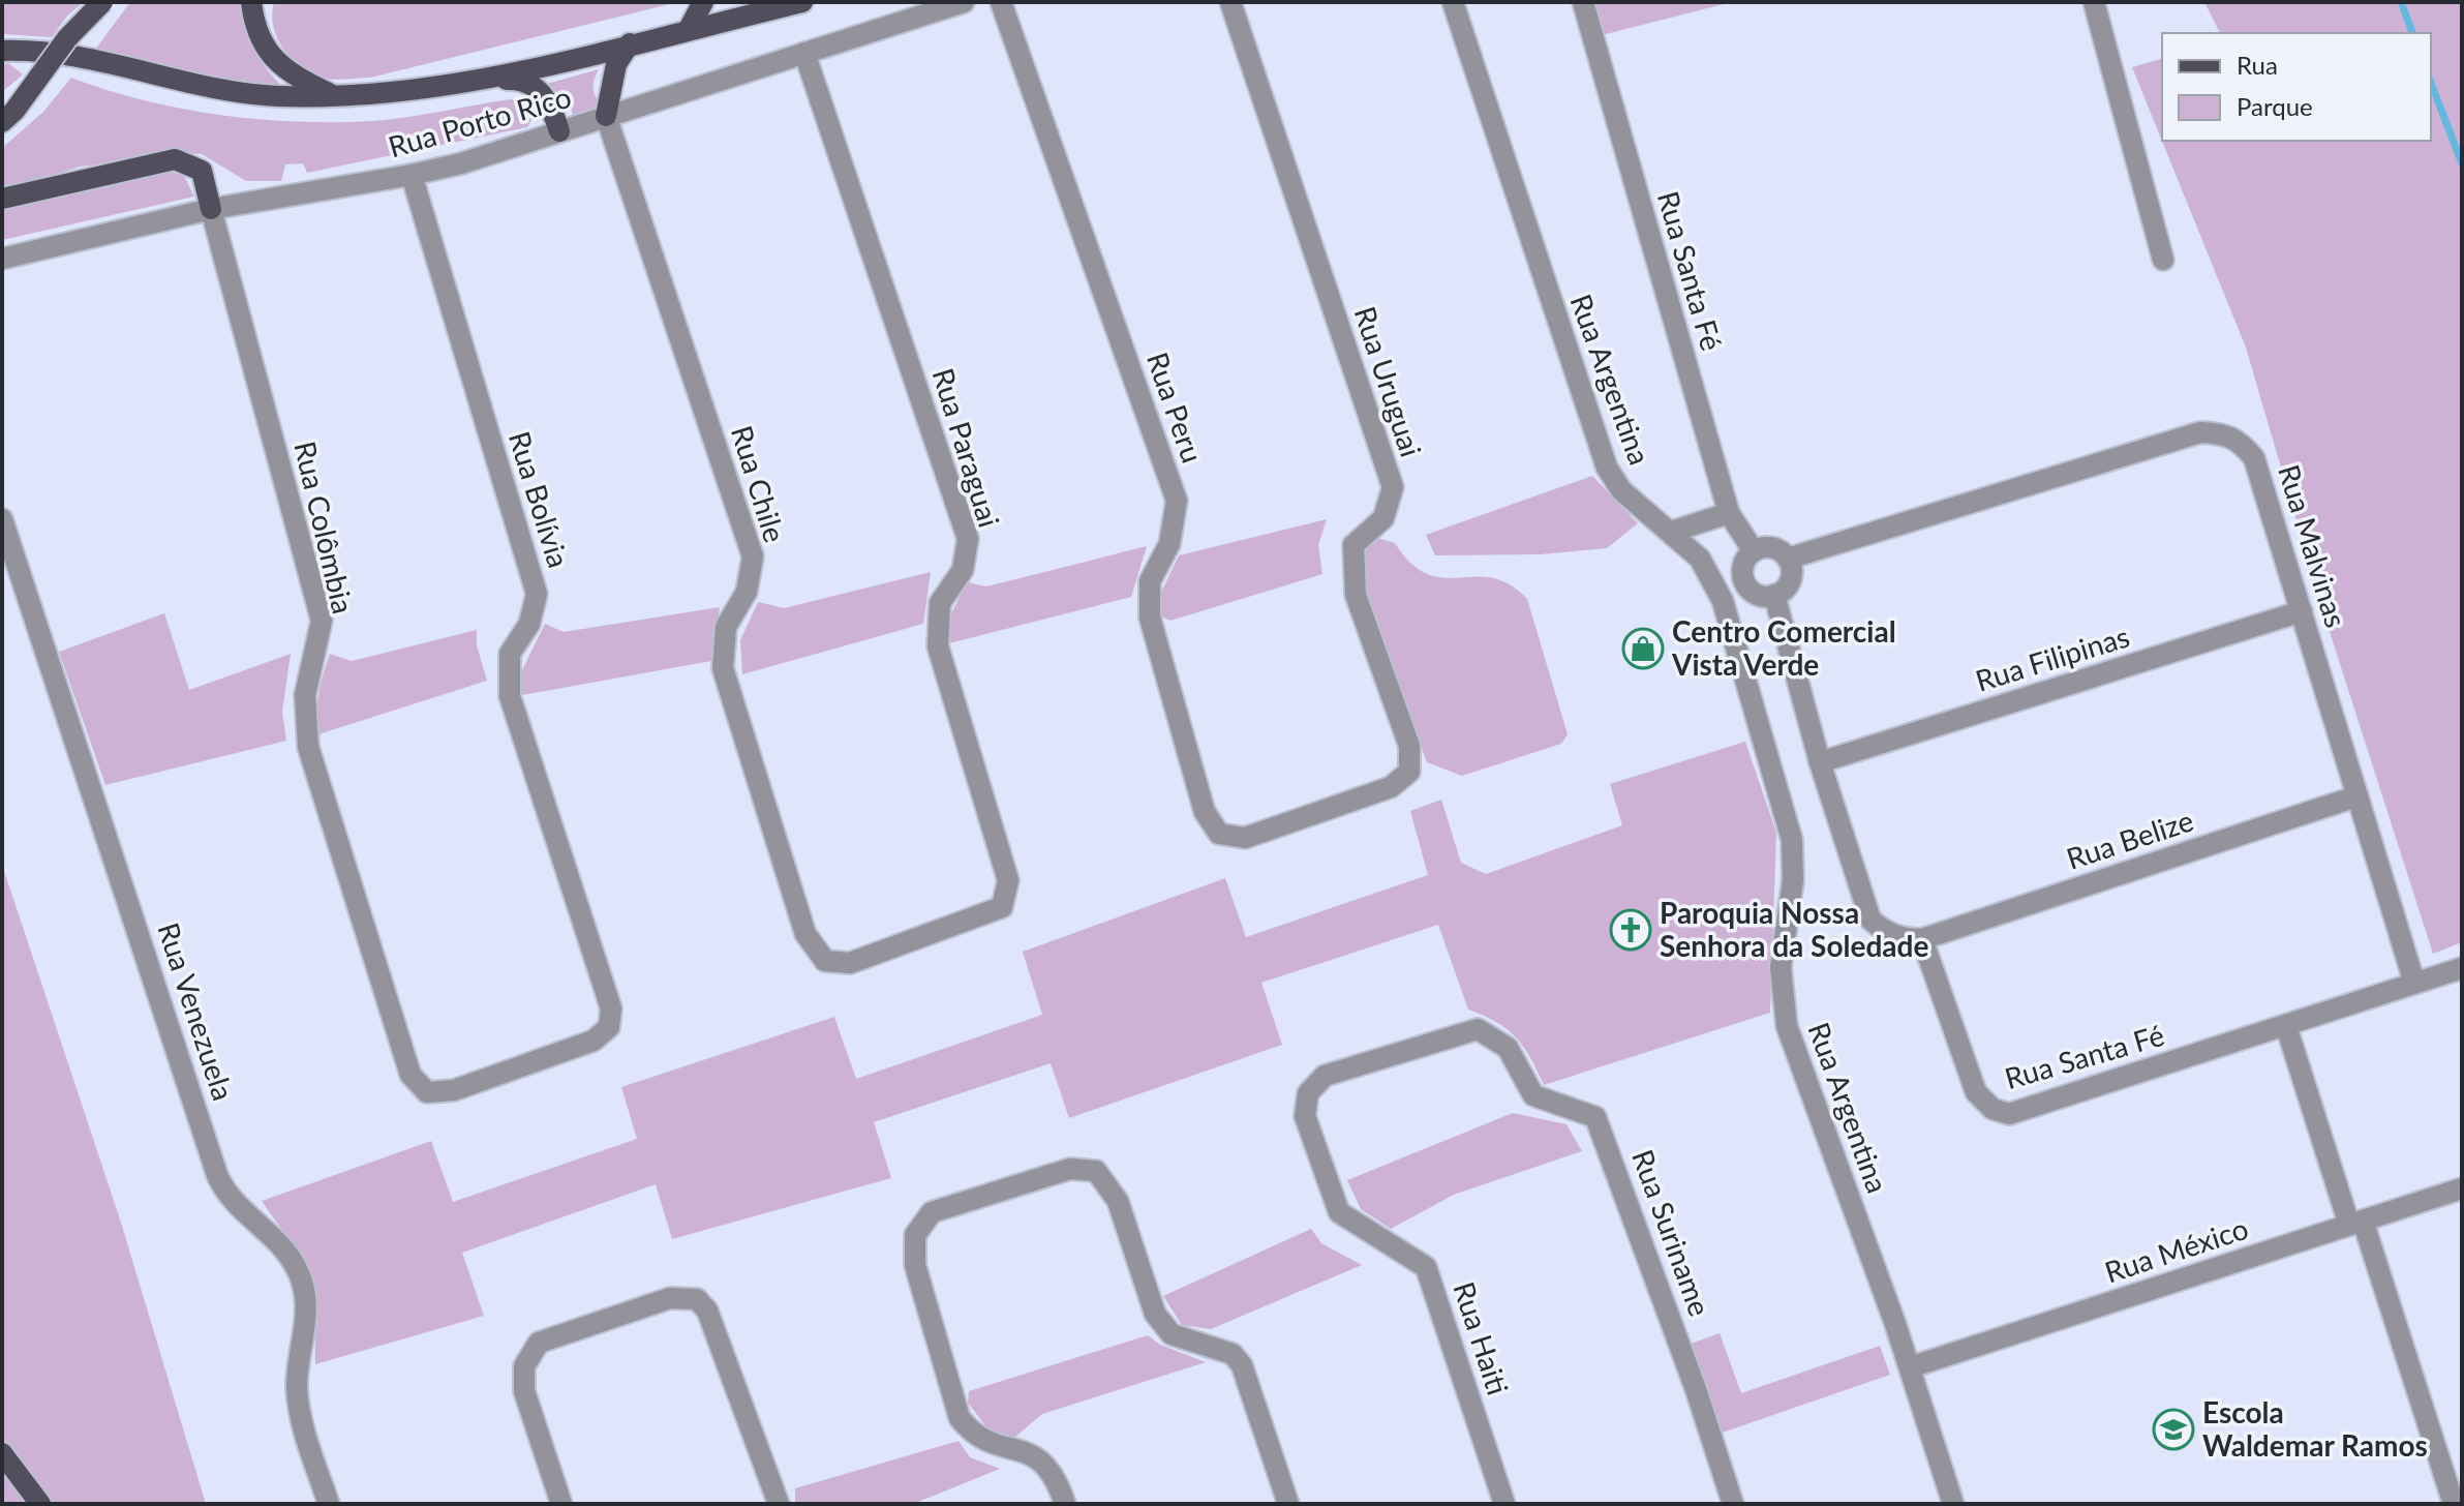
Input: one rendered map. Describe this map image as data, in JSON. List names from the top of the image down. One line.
{"streets":{"street":["Rua Porto Rico","Rua Santa Fé","Rua Argentina","Rua Uruguai","Rua Peru","Rua Paraguai","Rua Chile","Rua Bolívia","Rua Colômbia","Rua Malvinas","Rua Filipinas","Rua Belize","Rua Venezuela","Rua Suriname","Rua México","Rua Haiti"]},"crossings":[["Rua Porto Rico","Rua Paraguai"],["Rua Porto Rico","Rua Chile"],["Rua Porto Rico","Rua Bolívia"],["Rua Porto Rico","Rua Colômbia"],["Rua Santa Fé","Rua Malvinas"],["Rua Santa Fé","Rua Belize"],["Rua Argentina","Rua México"],["Rua Uruguai","Rua Peru"],["Rua Paraguai","Rua Chile"],["Rua Bolívia","Rua Colômbia"],["Rua Malvinas","Rua Filipinas"],["Rua Malvinas","Rua Belize"],["Rua Suriname","Rua Haiti"]],"places":{"shop":["Centro Comercial Vista Verde"],"church":["Paroquia Nossa Senhora da Soledade"],"school or university":["Escola Waldemar Ramos"]},"legend":["Rua","Parque"]}
